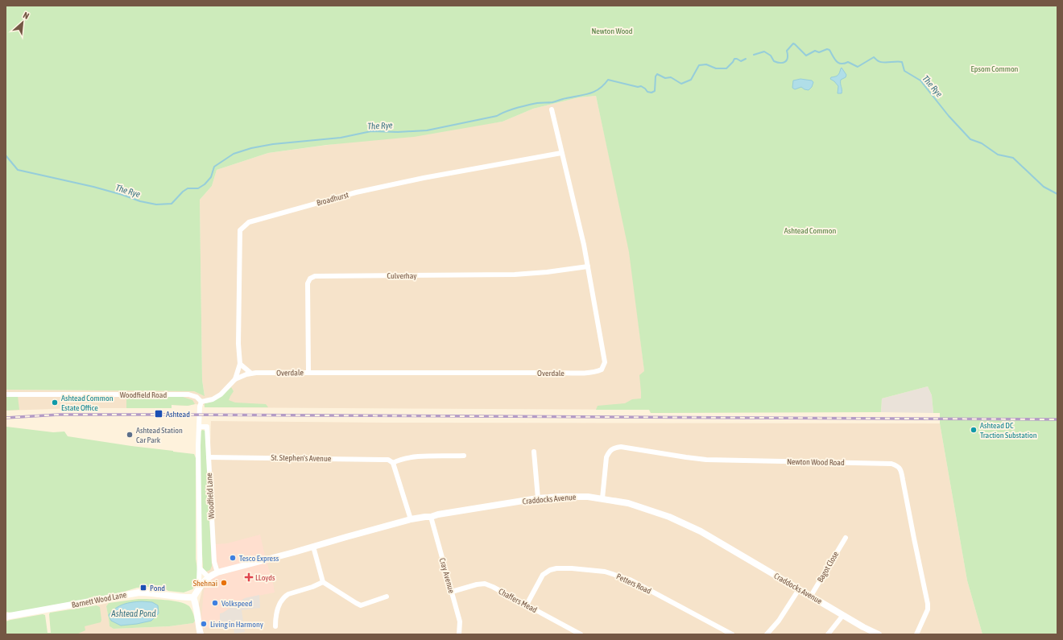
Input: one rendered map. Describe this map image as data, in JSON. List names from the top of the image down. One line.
{"streets":{"street":["Broadhurst","Culverhay","Overdale","Woodfield Road","St. Stephen's Avenue","Newton Wood Road","Woodfield Lane","Craddocks Avenue","Bagot Close","Cray Avenue","Petters Road","Barnett Wood Lane","Chaffers Mead"]},"crossings":[["Broadhurst","Overdale"],["Broadhurst","Woodfield Road"],["Broadhurst","Woodfield Lane"],["Culverhay","Overdale"],["Woodfield Road","Woodfield Lane"],["St. Stephen's Avenue","Woodfield Lane"],["Newton Wood Road","Craddocks Avenue"],["Woodfield Lane","Craddocks Avenue"],["Craddocks Avenue","Bagot Close"],["Craddocks Avenue","Cray Avenue"],["Cray Avenue","Chaffers Mead"],["Petters Road","Chaffers Mead"]],"water":["The Rye","Ashtead Pond"],"parks":["Newton Wood","Epsom Common","Ashtead Common"],"places":{"other":["Ashtead Common Estate Office","Ashtead DC Traction Substation","Ashtead Station Car Park","Tesco Express","Shehnai","Volkspeed","Living in Harmony"],"transit":["Ashtead","Pond"],"health":["LLoyds"]},"north":"top right"}
